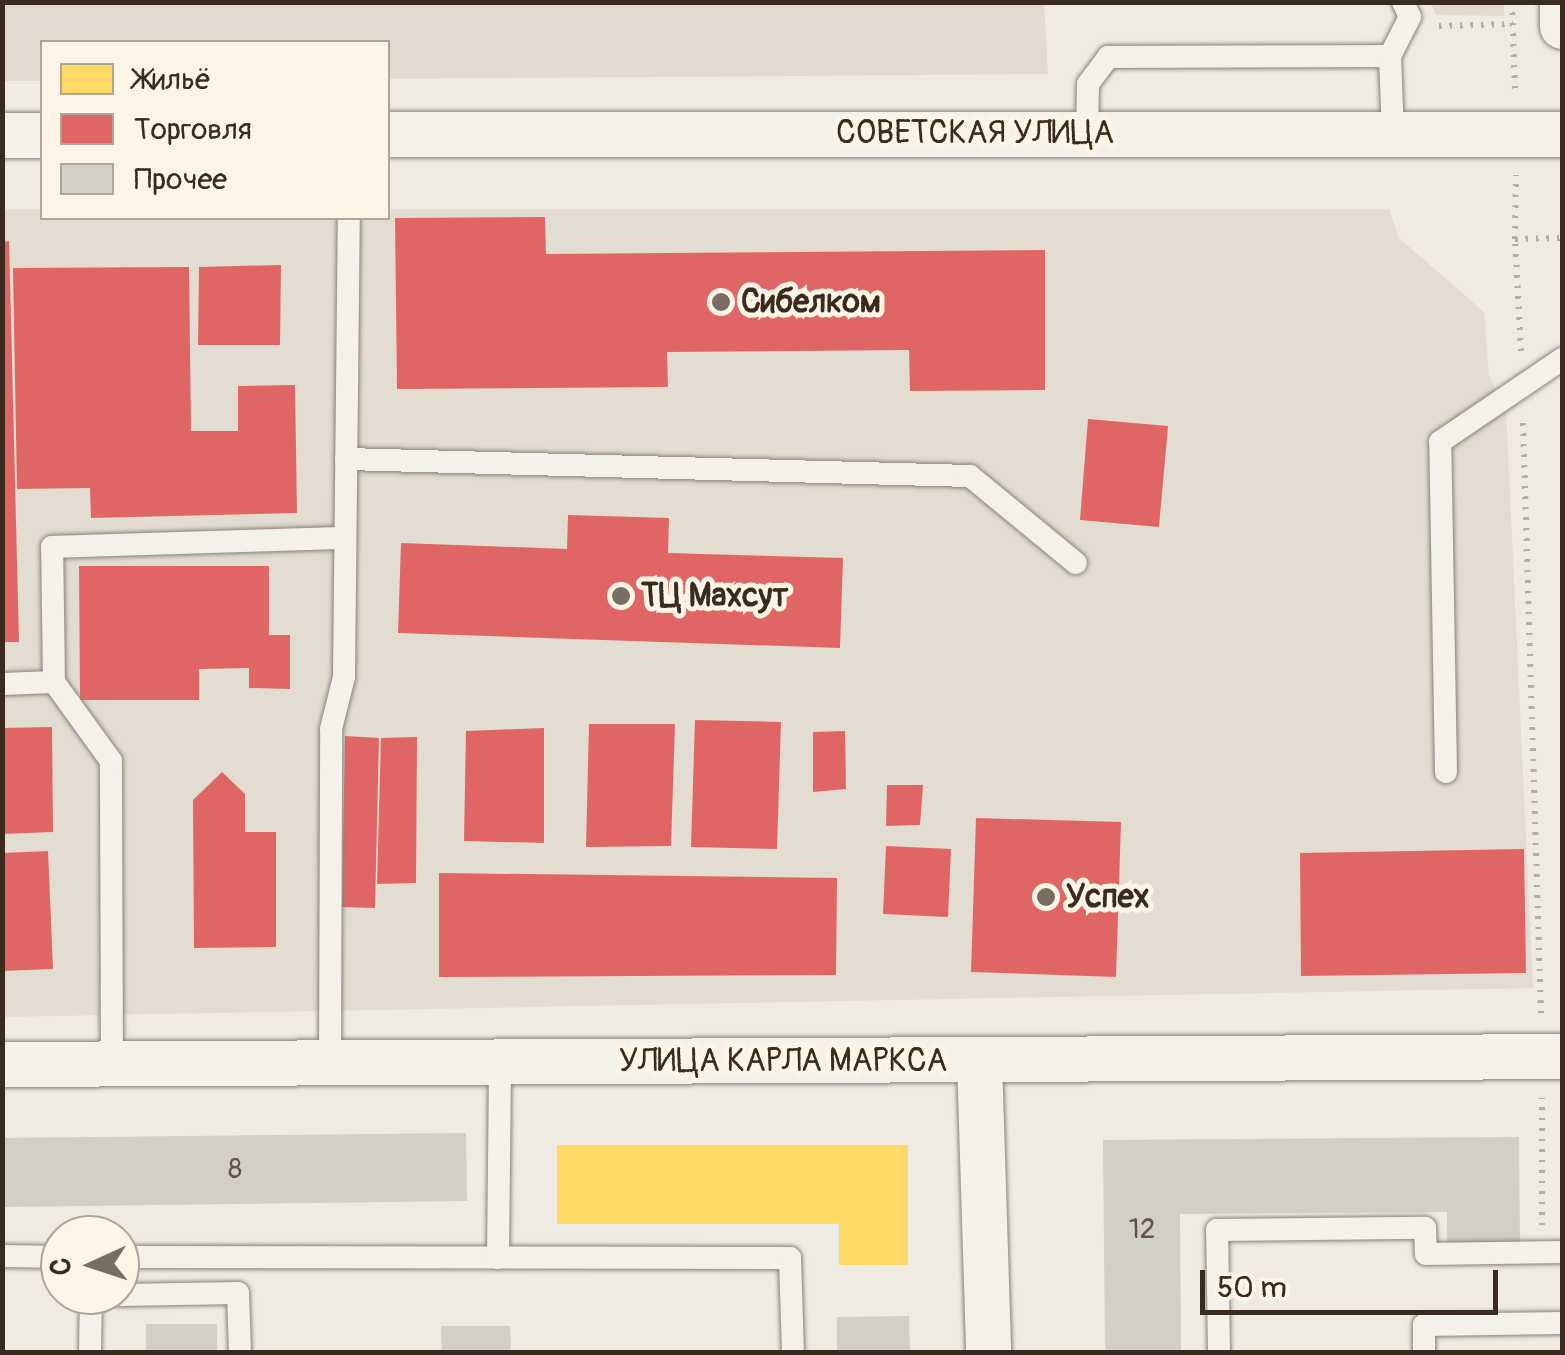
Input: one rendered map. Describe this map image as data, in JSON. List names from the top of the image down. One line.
{"streets":{"street":["СОВЕТСКАЯ УЛИЦА","УЛИЦА КАРЛА МАРКСА"]},"places":["Сибелком","ТЦ Махсут","Успех"],"house_numbers":["8","12"],"legend":["Жильё","Торговля","Прочее"],"scale_bar":"50 m","north":"left"}
